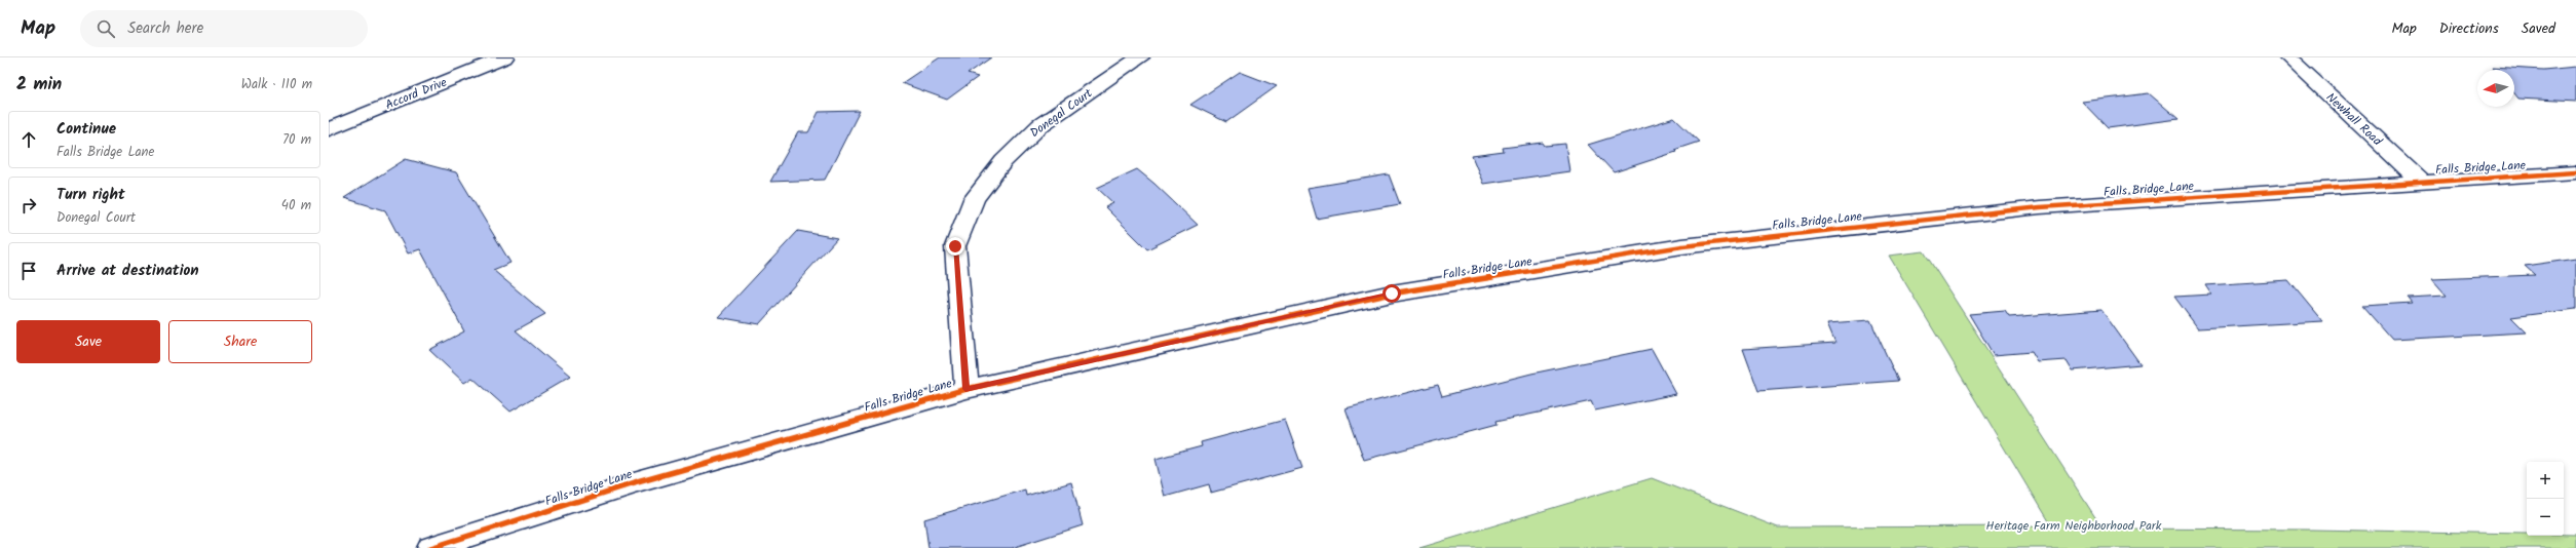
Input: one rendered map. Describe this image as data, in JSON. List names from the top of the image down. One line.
{"streets":{"street":["Accord Drive","Donegal Court","Newhall Road","Falls Bridge Lane"]},"crossings":[["Donegal Court","Falls Bridge Lane"],["Newhall Road","Falls Bridge Lane"]],"parks":["Heritage Farm Neighborhood Park"],"north":"left","page":{"header":"Map","search":"Search here","nav":["Map","Directions","Saved"],"heading":["2 min","Walk · 110 m"],"list":[["Continue","Falls Bridge Lane","70 m"],["Turn right","Donegal Court","40 m"],"Arrive at destination"],"buttons":["Save","Share"],"map_buttons":["+","−"]}}
